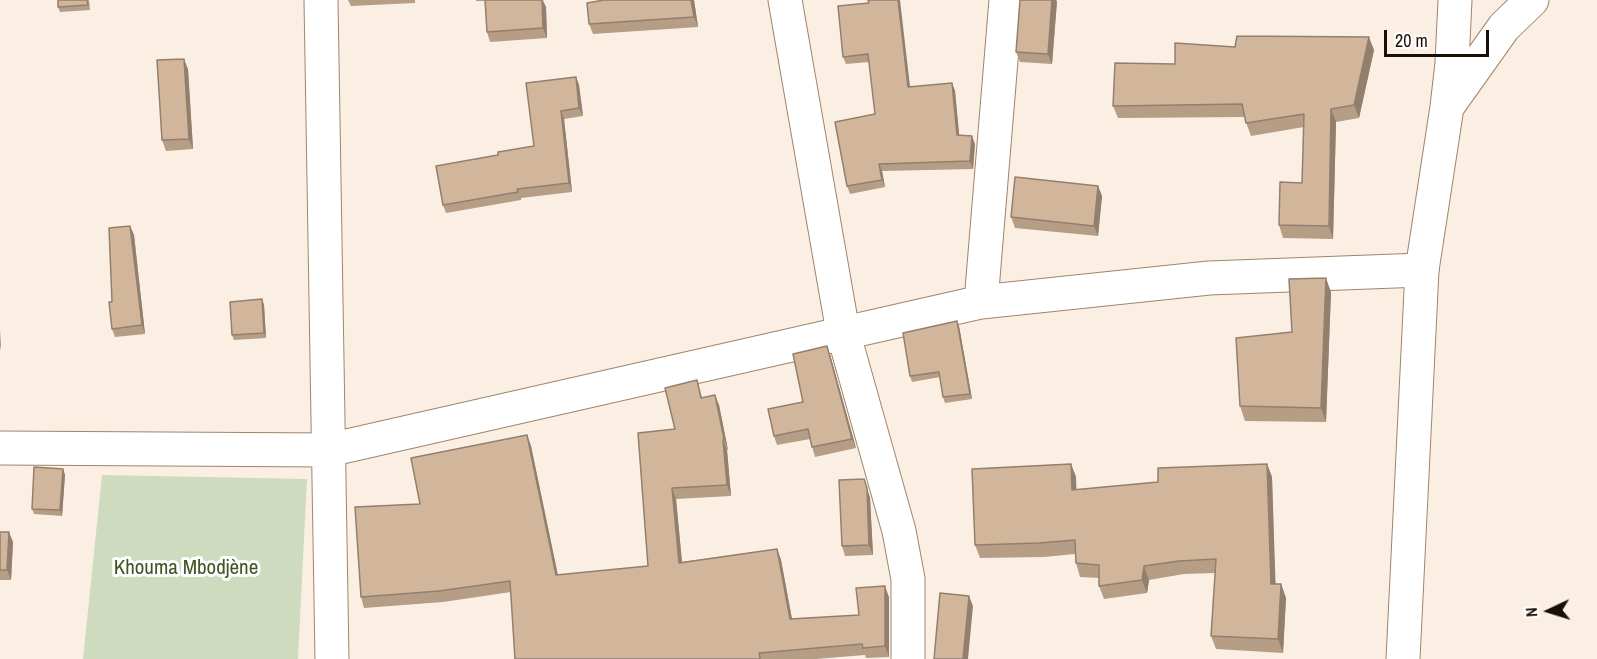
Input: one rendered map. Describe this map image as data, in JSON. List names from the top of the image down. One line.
{"parks":["Khouma Mbodjène"],"scale_bar":"20 m","north":"left"}
